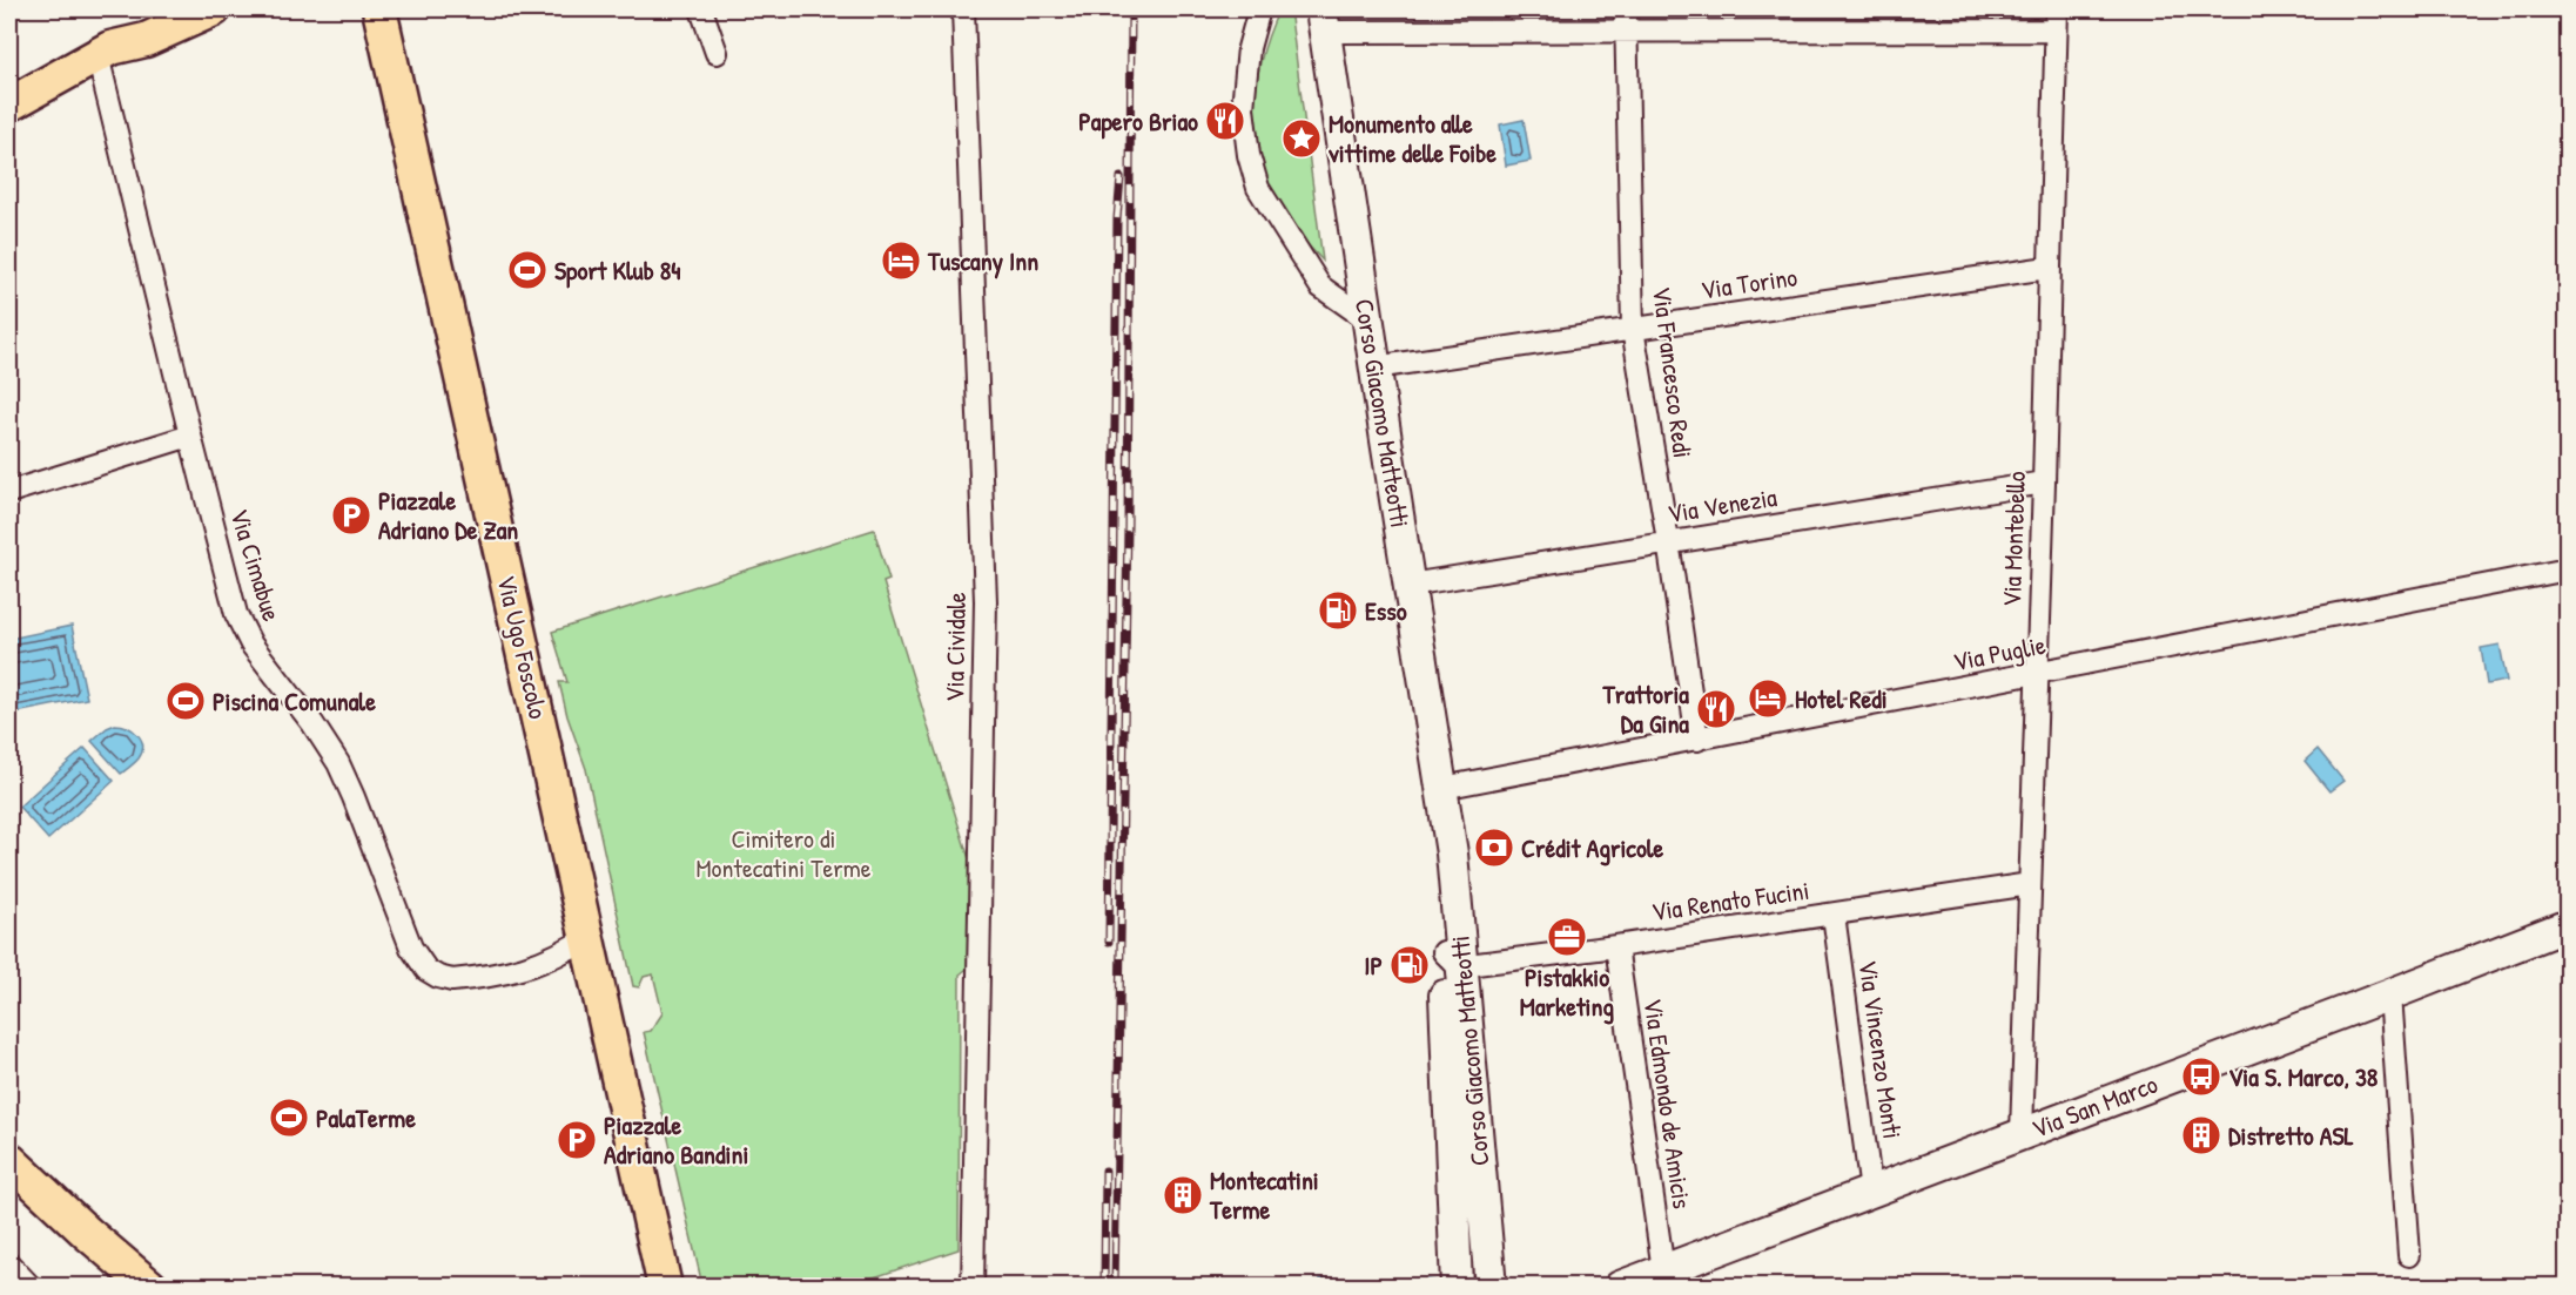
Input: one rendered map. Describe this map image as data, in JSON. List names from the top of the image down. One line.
{"streets":{"main road":["Corso Giacomo Matteotti","Via Ugo Foscolo","Via San Marco"],"street":["Via Torino","Via Francesco Redi","Via Venezia","Via Montebello","Via Cimabue","Via Cividale","Via Puglie","Via Renato Fucini","Via Vincenzo Monti","Via Edmondo de Amicis"]},"crossings":[["Via Torino","Via Francesco Redi"],["Via Torino","Corso Giacomo Matteotti"],["Via Torino","Via Montebello"],["Via Francesco Redi","Via Venezia"],["Via Francesco Redi","Via Puglie"],["Corso Giacomo Matteotti","Via Venezia"],["Corso Giacomo Matteotti","Via Puglie"],["Corso Giacomo Matteotti","Via Renato Fucini"],["Via Venezia","Via Montebello"],["Via Montebello","Via Puglie"],["Via Montebello","Via Renato Fucini"],["Via Montebello","Via San Marco"],["Via Cimabue","Via Ugo Foscolo"],["Via Renato Fucini","Via Vincenzo Monti"],["Via Renato Fucini","Via Edmondo de Amicis"],["Via Vincenzo Monti","Via San Marco"],["Via Edmondo de Amicis","Via San Marco"]],"parks":["Cimitero di Montecatini Terme"],"places":{"restaurant":["Papero Briao","Trattoria Da Gina"],"place":["Monumento alle vittime delle Foibe"],"hotel":["Tuscany Inn","Hotel Redi"],"sports":["Sport Klub 84","Piscina Comunale","PalaTerme"],"parking":["Piazzale Adriano De Zan","Piazzale Adriano Bandini"],"fuel station":["Esso","IP"],"bank":["Crédit Agricole"],"office":["Pistakkio Marketing"],"bus stop":["Via S. Marco, 38"],"building":["Distretto ASL","Montecatini Terme"]}}
